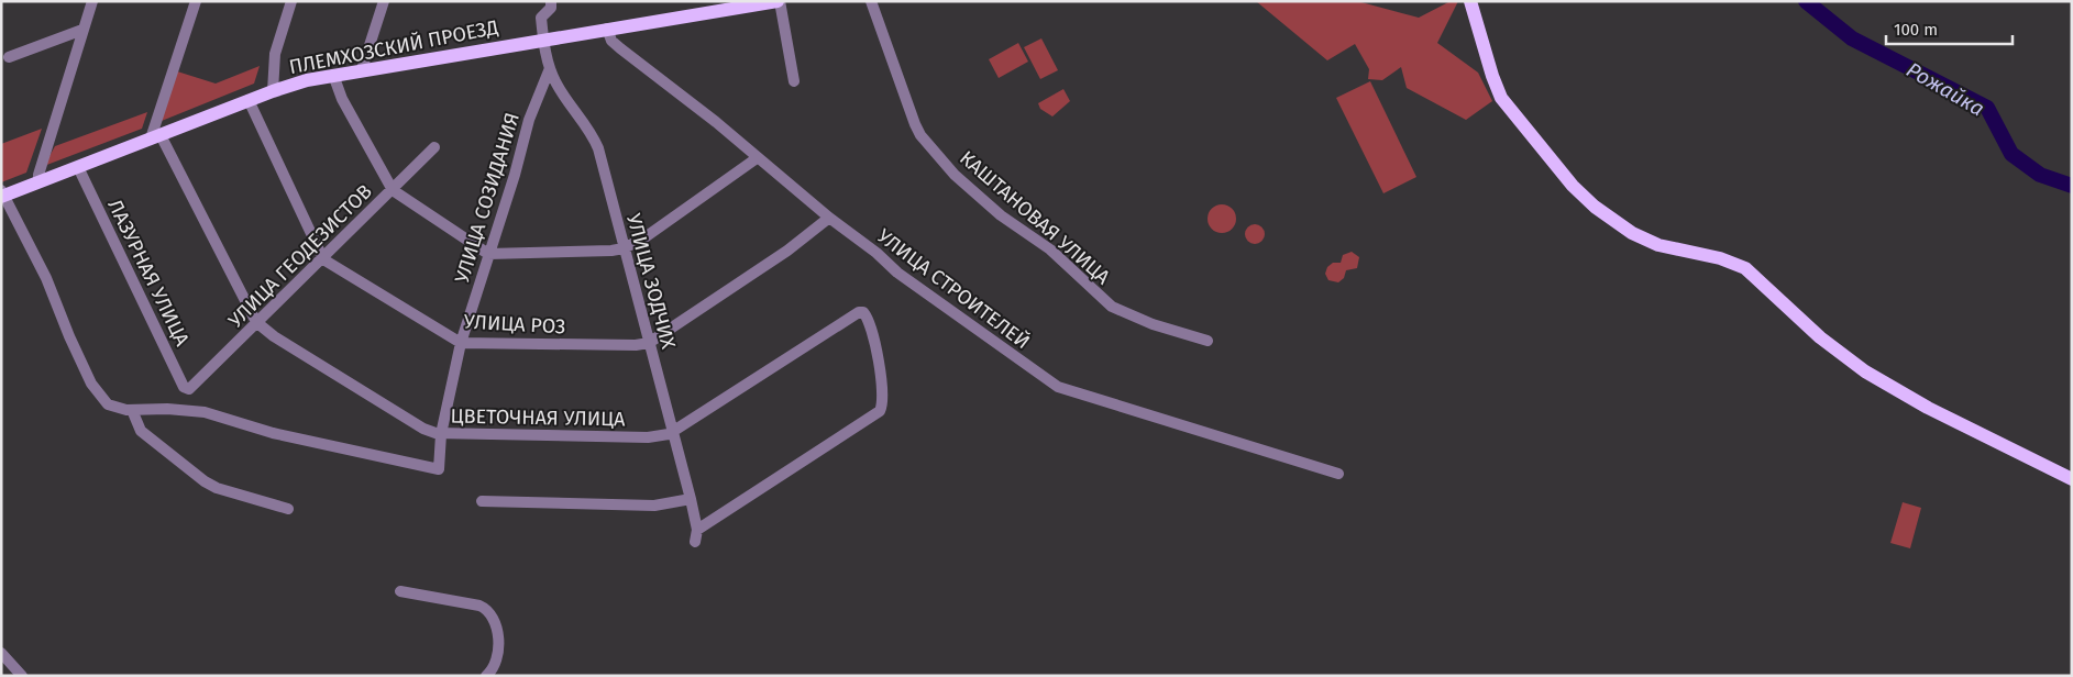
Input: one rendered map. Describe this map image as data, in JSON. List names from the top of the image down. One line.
{"streets":{"main road":["ПЛЕМХОЗСКИЙ ПРОЕЗД"],"street":["УЛИЦА СОЗИДАНИЯ","КАШТАНОВАЯ УЛИЦА","УЛИЦА ГЕОДЕЗИСТОВ","ЛАЗУРНАЯ УЛИЦА","УЛИЦА ЗОДЧИХ","УЛИЦА СТРОИТЕЛЕЙ","УЛИЦА РОЗ","ЦВЕТОЧНАЯ УЛИЦА"]},"crossings":[["ПЛЕМХОЗСКИЙ ПРОЕЗД","ЛАЗУРНАЯ УЛИЦА"],["ПЛЕМХОЗСКИЙ ПРОЕЗД","УЛИЦА ЗОДЧИХ"],["ПЛЕМХОЗСКИЙ ПРОЕЗД","УЛИЦА СТРОИТЕЛЕЙ"],["ПЛЕМХОЗСКИЙ ПРОЕЗД","ЦВЕТОЧНАЯ УЛИЦА"],["УЛИЦА СОЗИДАНИЯ","УЛИЦА ЗОДЧИХ"],["УЛИЦА СОЗИДАНИЯ","УЛИЦА РОЗ"],["УЛИЦА СОЗИДАНИЯ","ЦВЕТОЧНАЯ УЛИЦА"],["УЛИЦА ГЕОДЕЗИСТОВ","ЛАЗУРНАЯ УЛИЦА"],["УЛИЦА ГЕОДЕЗИСТОВ","УЛИЦА РОЗ"],["УЛИЦА ГЕОДЕЗИСТОВ","ЦВЕТОЧНАЯ УЛИЦА"],["УЛИЦА ЗОДЧИХ","УЛИЦА РОЗ"],["УЛИЦА ЗОДЧИХ","ЦВЕТОЧНАЯ УЛИЦА"],["УЛИЦА СТРОИТЕЛЕЙ","УЛИЦА РОЗ"]],"water":["Рожайка"],"scale_bar":"100 m"}
